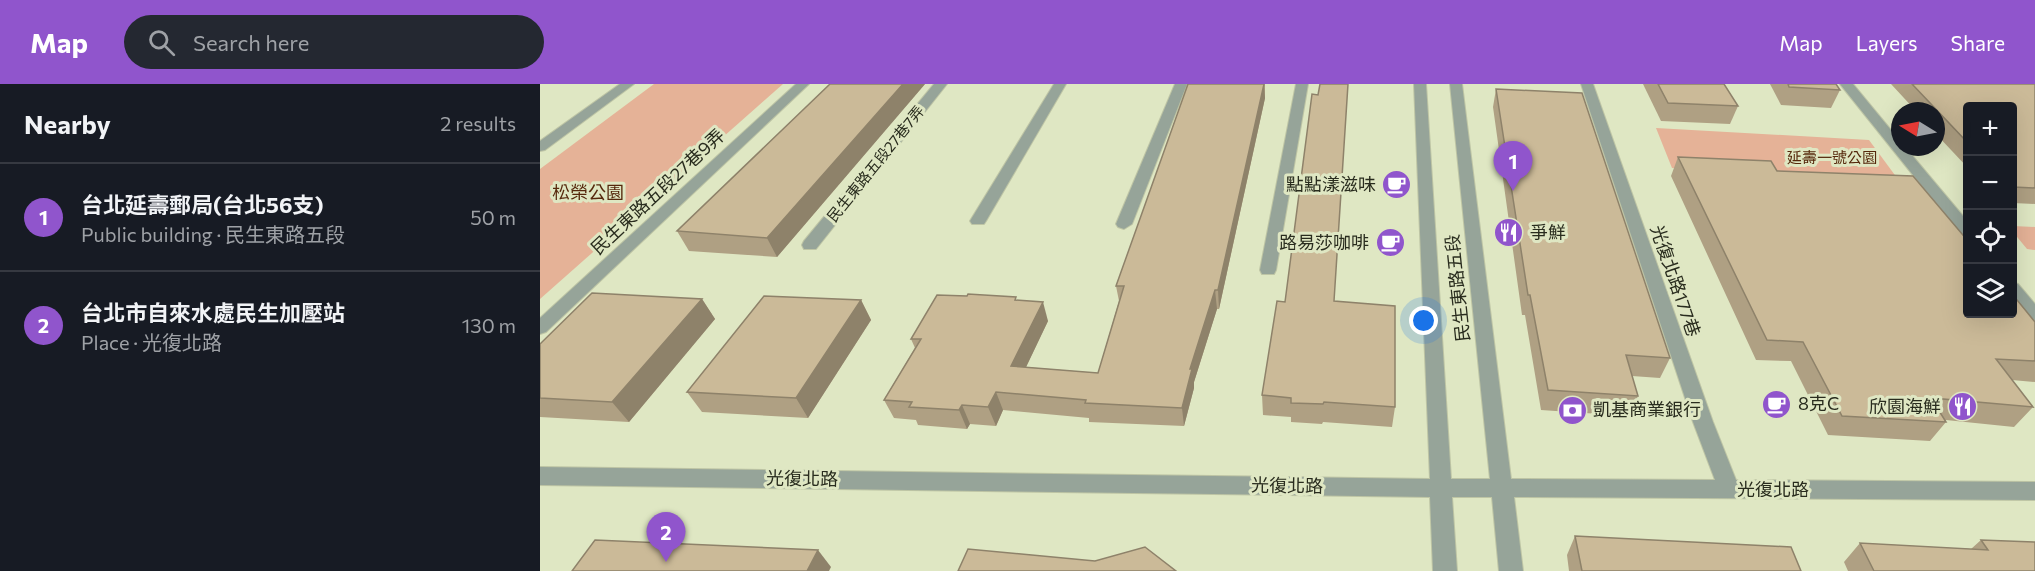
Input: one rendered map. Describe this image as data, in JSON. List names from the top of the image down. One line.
{"streets":{"street":["民生東路五段27巷7弄","民生東路五段27巷9弄","光復北路177巷","民生東路五段","光復北路"]},"crossings":[["光復北路177巷","光復北路"],["民生東路五段","光復北路"]],"parks":["延壽一號公園","松榮公園"],"places":{"cafe":["點點漾滋味","路易莎咖啡","8克C"],"restaurant":["爭鮮","欣園海鮮"],"bank":["凱基商業銀行"]},"north":"left","page":{"header":"Map","search":"Search here","nav":["Map","Layers","Share"],"heading":["Nearby","2 results"],"map_buttons":["+","−"],"pins":["1","2"],"list":[{"mark":"1","name":"台北延壽郵局(台北56支)","note":"Public building · 民生東路五段","value":"50 m"},{"mark":"2","name":"台北市自來水處民生加壓站","note":"Place · 光復北路","value":"130 m"}]}}
